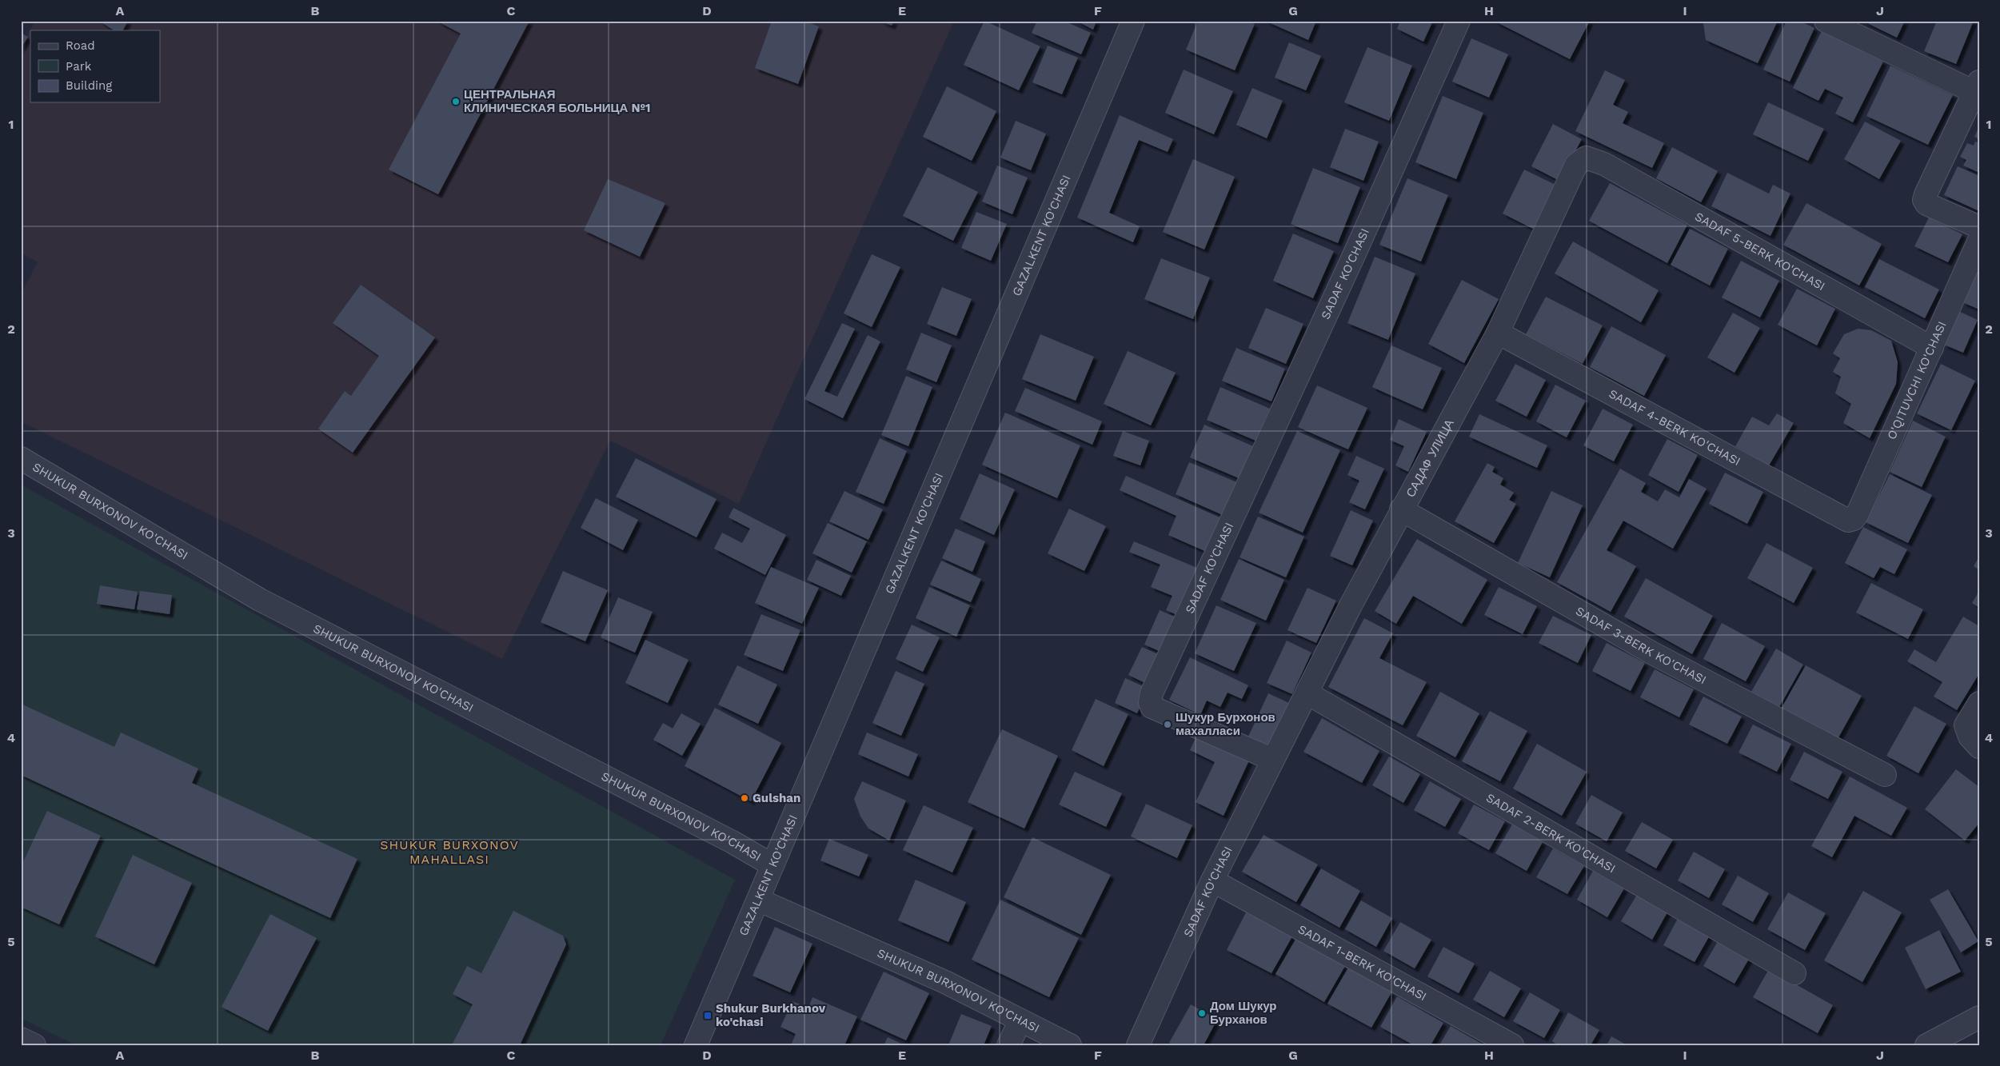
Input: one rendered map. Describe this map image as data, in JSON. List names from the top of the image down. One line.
{"streets":{"street":["GAZALKENT KO'CHASI","SADAF 5-BERK KO'CHASI","SADAF KO'CHASI","O'QITUVCHI KO'CHASI","SADAF 4-BERK KO'CHASI","САДАФ УЛИЦА","SHUKUR BURXONOV KO'CHASI","SADAF 3-BERK KO'CHASI","SADAF 2-BERK KO'CHASI","SADAF 1-BERK KO'CHASI"]},"crossings":[["GAZALKENT KO'CHASI","SHUKUR BURXONOV KO'CHASI"],["SADAF 5-BERK KO'CHASI","O'QITUVCHI KO'CHASI"],["SADAF 5-BERK KO'CHASI","САДАФ УЛИЦА"],["SADAF KO'CHASI","САДАФ УЛИЦА"],["SADAF KO'CHASI","SADAF 1-BERK KO'CHASI"],["O'QITUVCHI KO'CHASI","SADAF 4-BERK KO'CHASI"],["SADAF 4-BERK KO'CHASI","САДАФ УЛИЦА"],["САДАФ УЛИЦА","SADAF 3-BERK KO'CHASI"],["САДАФ УЛИЦА","SADAF 2-BERK KO'CHASI"]],"districts":["SHUKUR BURXONOV MAHALLASI"],"places":{"other":["ЦЕНТРАЛЬНАЯ КЛИНИЧЕСКАЯ БОЛЬНИЦА №1","Шукур Бурхонов махалласи","Gulshan","Дом Шукур Бурханов"],"transit":["Shukur Burkhanov ko'chasi"]},"legend":["Road","Park","Building"],"grid":{"columns":["A","B","C","D","E","F","G","H","I","J"],"rows":["1","2","3","4","5"]}}
